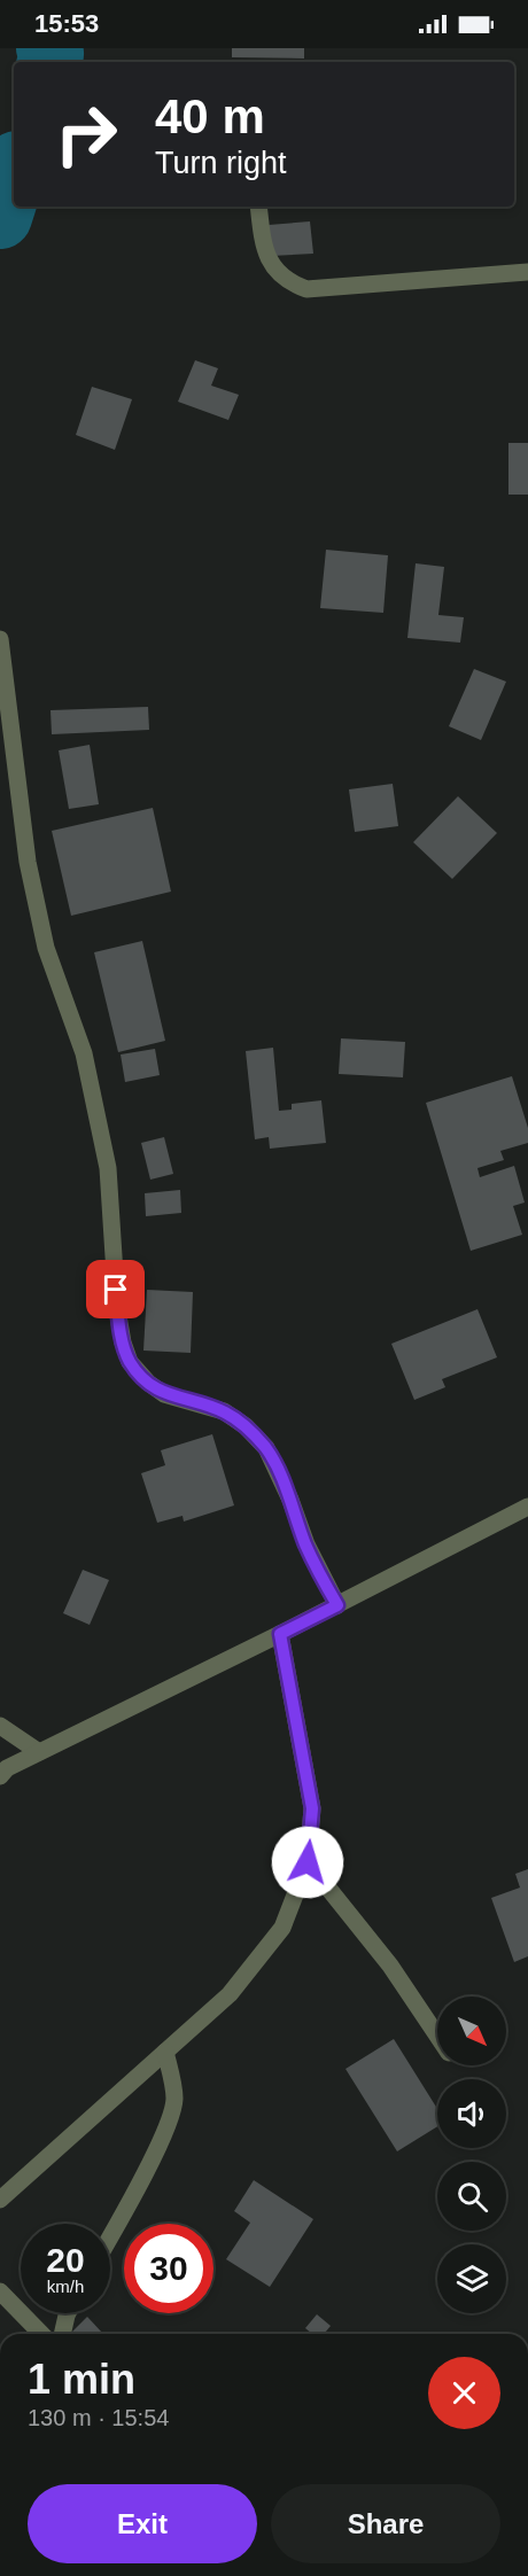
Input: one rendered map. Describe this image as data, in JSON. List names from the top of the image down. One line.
{"north":"bottom right","page":{"status":"15:53","turn":["40 m","Turn right"],"speed":"20 km/h","limit":"30","heading":["1 min","130 m · 15:54"],"buttons":["Exit","Share"]}}
